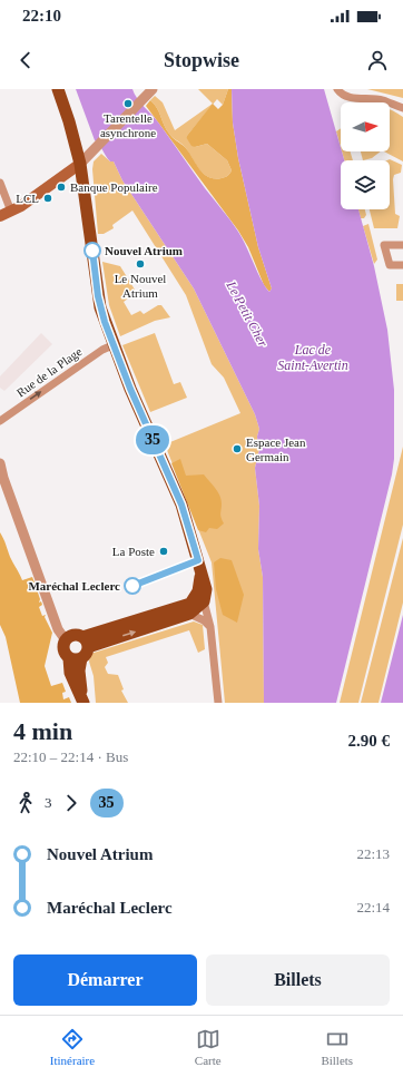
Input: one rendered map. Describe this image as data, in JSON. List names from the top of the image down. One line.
{"streets":{"street":["Rue de la Plage"]},"one_way":["Rue de la Plage"],"water":["Le Petit Cher","Lac de Saint-Avertin"],"places":["Tarentelle asynchrone","Banque Populaire","LCL","Nouvel Atrium","Le Nouvel Atrium","Espace Jean Germain","La Poste","Maréchal Leclerc"],"lines":["bus line 35"],"north":"right","page":{"status":"22:10","header":"Stopwise","on_map":"35","heading":["4 min","22:10 – 22:14 · Bus","2.90 €"],"legs":["3","35"],"list":[{"name":"Nouvel Atrium","value":"22:13"},{"name":"Maréchal Leclerc","value":"22:14"}],"buttons":["Démarrer","Billets"],"tabs":["Itinéraire","Carte","Billets"]}}
